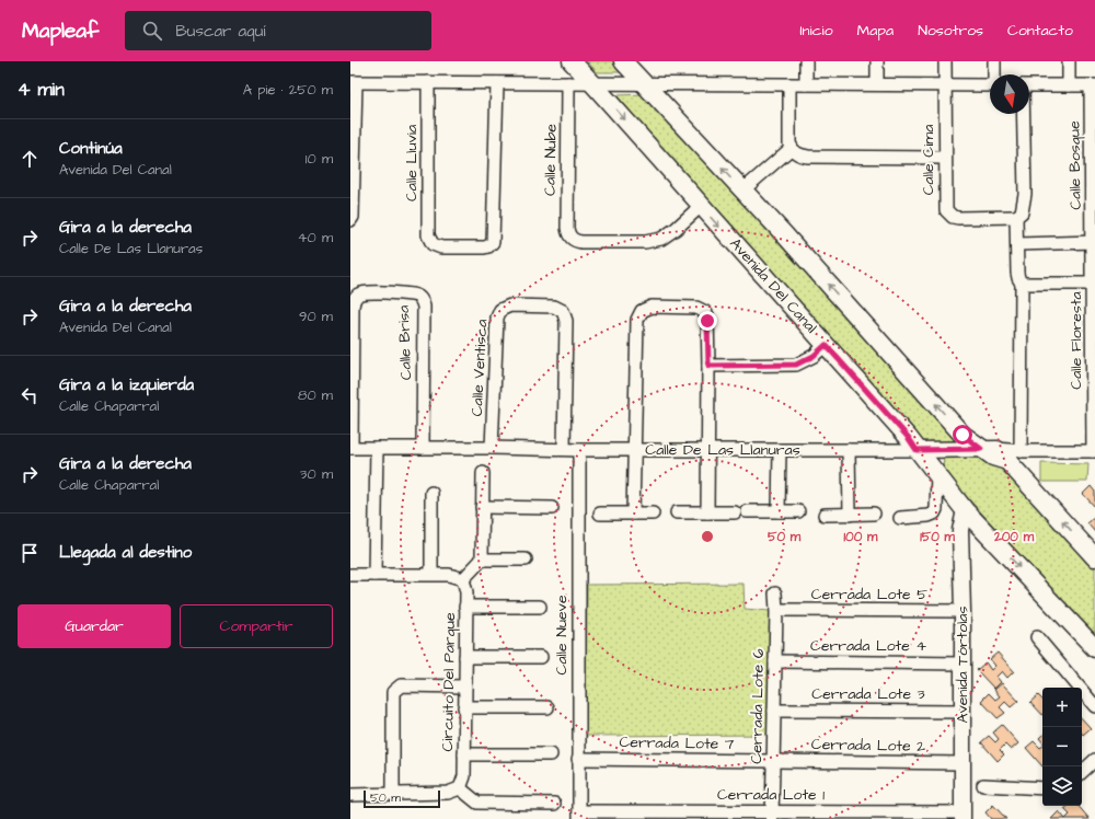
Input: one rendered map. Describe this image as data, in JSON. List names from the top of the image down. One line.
{"streets":{"main road":["Avenida Del Canal"],"street":["Calle Nube","Calle Cima","Calle Lluvia","Calle Bosque","Calle Floresta","Calle Brisa","Calle Ventisca","Calle De Las Llanuras","Cerrada Lote 5","Calle Nueve","Cerrada Lote 4","Avenida Tórtolas","Circuito Del Parque","Cerrada Lote 3","Cerrada Lote 6","Cerrada Lote 7","Cerrada Lote 2","Cerrada Lote 1"]},"crossings":[["Calle Nube","Avenida Del Canal"],["Calle Bosque","Calle Floresta"],["Avenida Del Canal","Calle De Las Llanuras"],["Avenida Del Canal","Avenida Tórtolas"],["Calle Floresta","Calle De Las Llanuras"],["Calle Brisa","Calle De Las Llanuras"],["Calle Ventisca","Calle De Las Llanuras"],["Calle De Las Llanuras","Calle Nueve"],["Cerrada Lote 5","Avenida Tórtolas"],["Cerrada Lote 5","Cerrada Lote 6"],["Calle Nueve","Cerrada Lote 7"],["Calle Nueve","Cerrada Lote 1"],["Cerrada Lote 4","Avenida Tórtolas"],["Cerrada Lote 4","Cerrada Lote 6"],["Avenida Tórtolas","Cerrada Lote 3"],["Avenida Tórtolas","Cerrada Lote 2"],["Avenida Tórtolas","Cerrada Lote 1"],["Cerrada Lote 3","Cerrada Lote 6"],["Cerrada Lote 6","Cerrada Lote 7"],["Cerrada Lote 6","Cerrada Lote 2"],["Cerrada Lote 6","Cerrada Lote 1"],["Cerrada Lote 7","Cerrada Lote 2"]],"scale_bar":"50 m","north":"bottom","page":{"header":"Mapleaf","search":"Buscar aquí","nav":["Inicio","Mapa","Nosotros","Contacto"],"heading":["4 min","A pie · 250 m"],"list":[["Continúa","Avenida Del Canal","10 m"],["Gira a la derecha","Calle De Las Llanuras","40 m"],["Gira a la derecha","Avenida Del Canal","90 m"],["Gira a la izquierda","Calle Chaparral","80 m"],["Gira a la derecha","Calle Chaparral","30 m"],"Llegada al destino"],"buttons":["Guardar","Compartir"],"map_buttons":["+","−"],"scale":"50 m"},"rings":["50 m","100 m","150 m","200 m"]}
